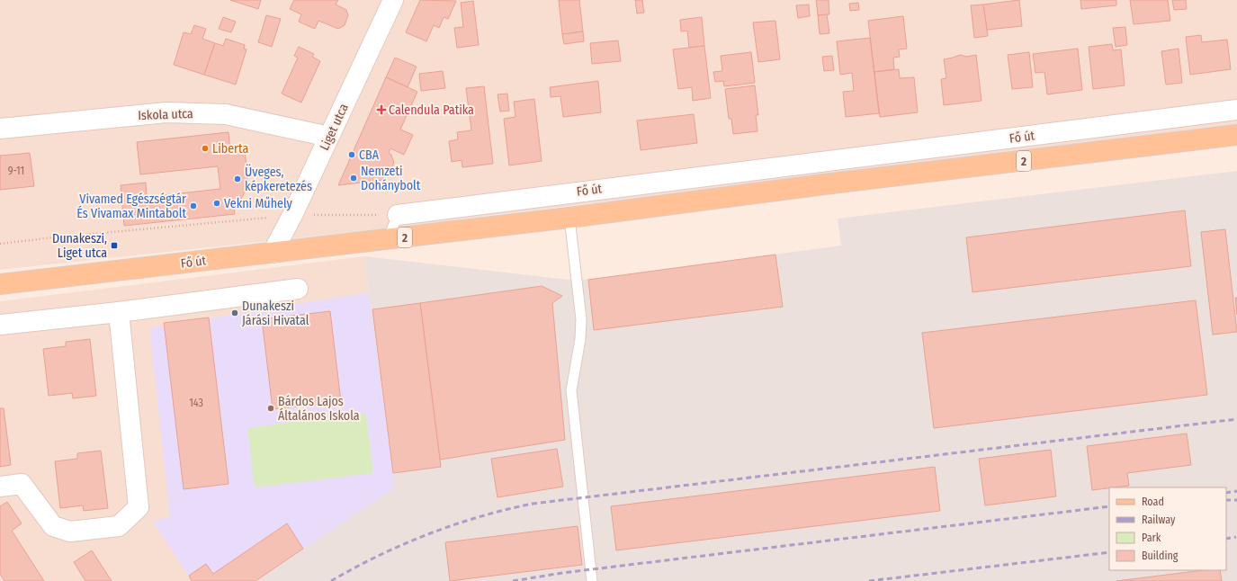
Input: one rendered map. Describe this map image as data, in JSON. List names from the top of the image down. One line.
{"streets":{"main road":["Fő út","2"],"street":["Iskola utca","Liget utca"]},"crossings":[["Iskola utca","Liget utca"],["Liget utca","Fő út"]],"places":{"health":["Calendula Patika"],"other":["Liberta","CBA","Nemzeti Dohánybolt","Üveges, képkeretezés","Vekni Műhely","Vivamed Egészségtár És Vivamax Mintabolt","Dunakeszi Járási Hivatal","Bárdos Lajos Általános Iskola"],"transit":["Dunakeszi, Liget utca"]},"house_numbers":["9-11","143"],"legend":["Road","Railway","Park","Building"]}
